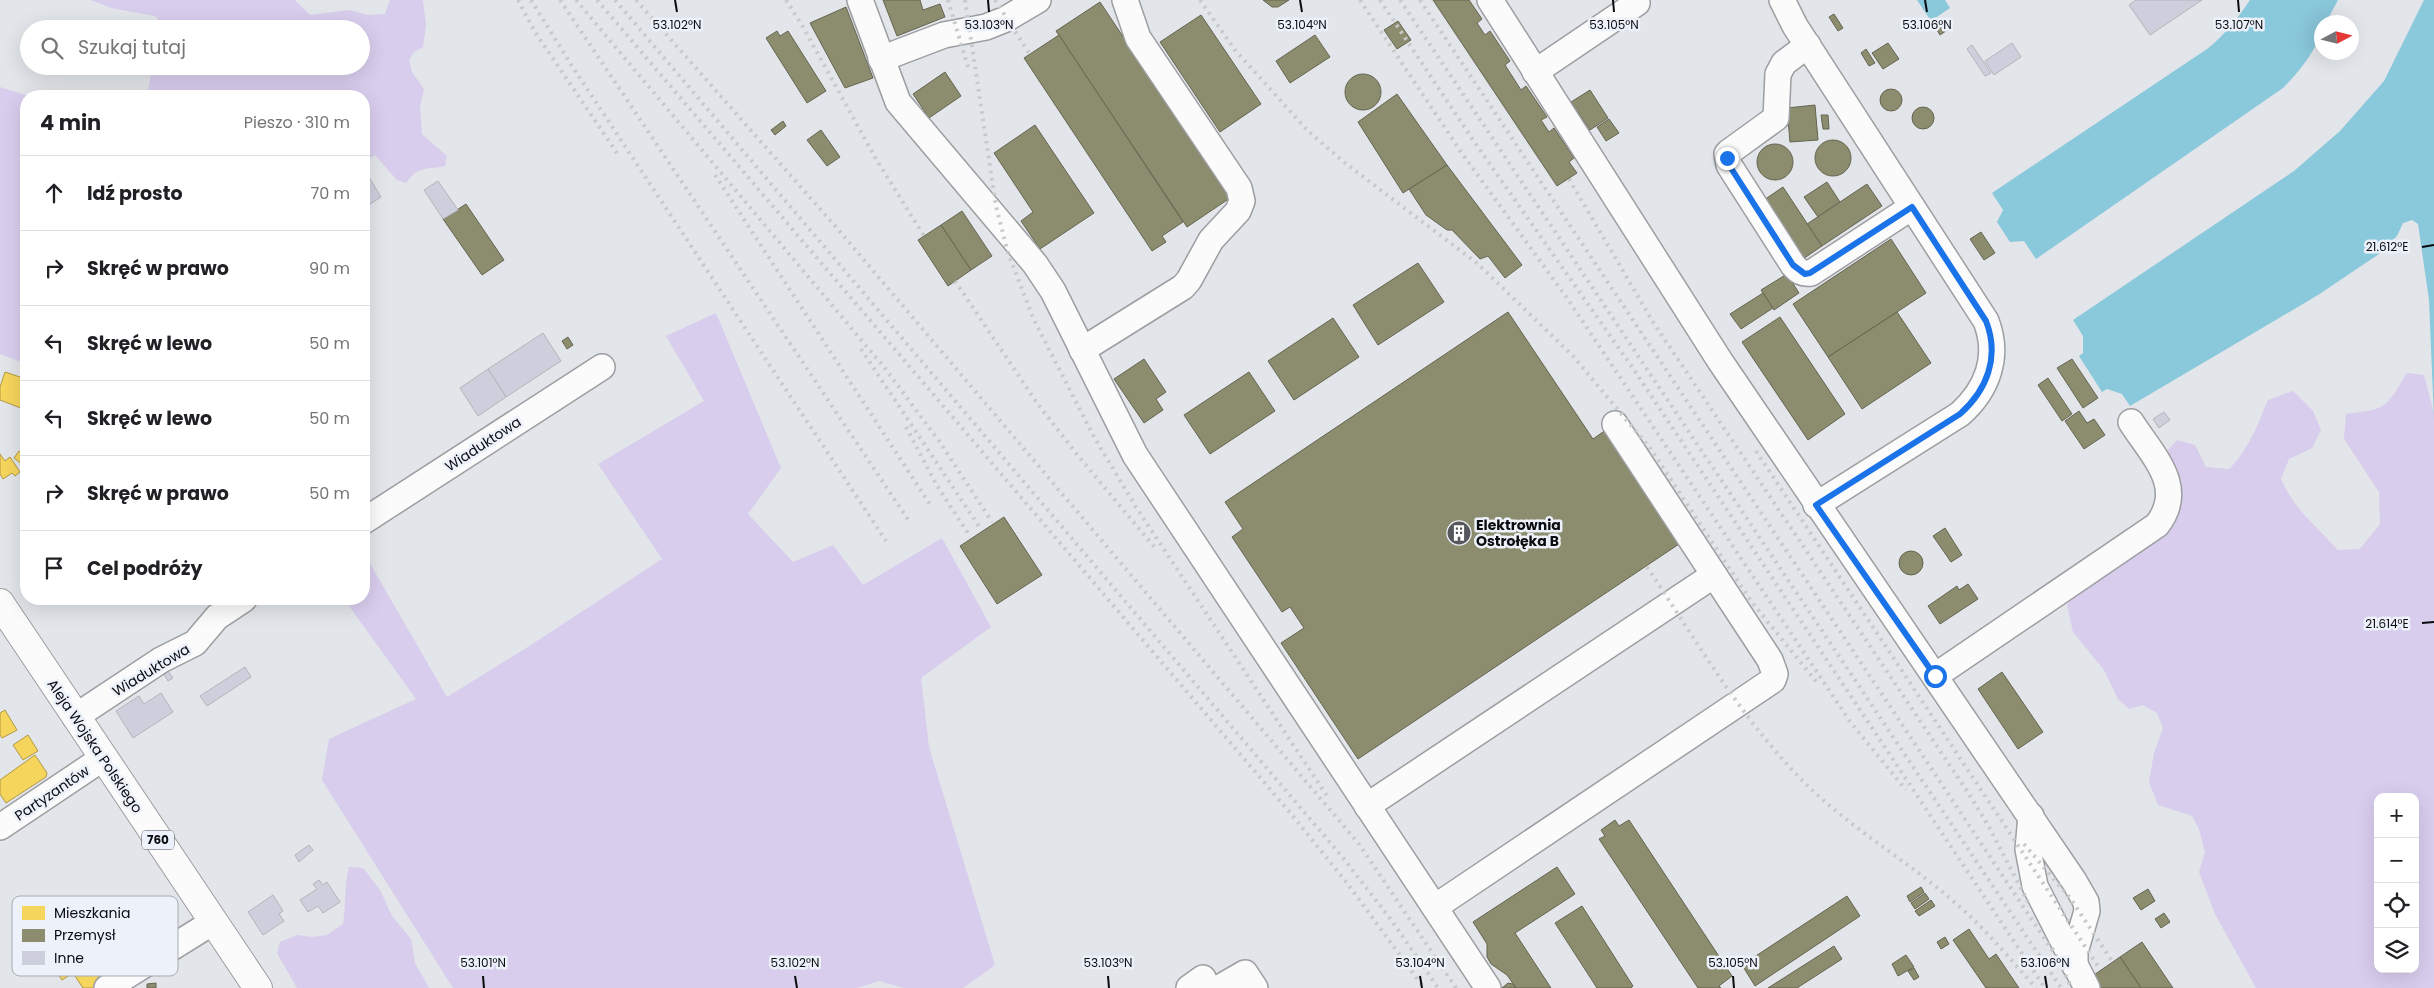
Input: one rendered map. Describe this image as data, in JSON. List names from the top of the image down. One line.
{"streets":{"main road":["Aleja Wojska Polskiego","760"],"street":["Wiaduktowa","Partyzantów"]},"crossings":[["Wiaduktowa","Aleja Wojska Polskiego"],["Aleja Wojska Polskiego","Partyzantów"]],"places":{"building":["Elektrownia Ostrołęka B"]},"legend":["Mieszkania","Przemysł","Inne"],"north":"right","page":{"search":"Szukaj tutaj","heading":["4 min","Pieszo · 310 m"],"list":[["Idź prosto","70 m"],["Skręć w prawo","90 m"],["Skręć w lewo","50 m"],["Skręć w lewo","50 m"],["Skręć w prawo","50 m"],"Cel podróży"],"map_buttons":["+","−"]},"coordinates":["53.102°N","53.103°N","53.104°N","53.105°N","53.106°N","53.107°N","21.612°E","21.614°E","53.101°N"]}
